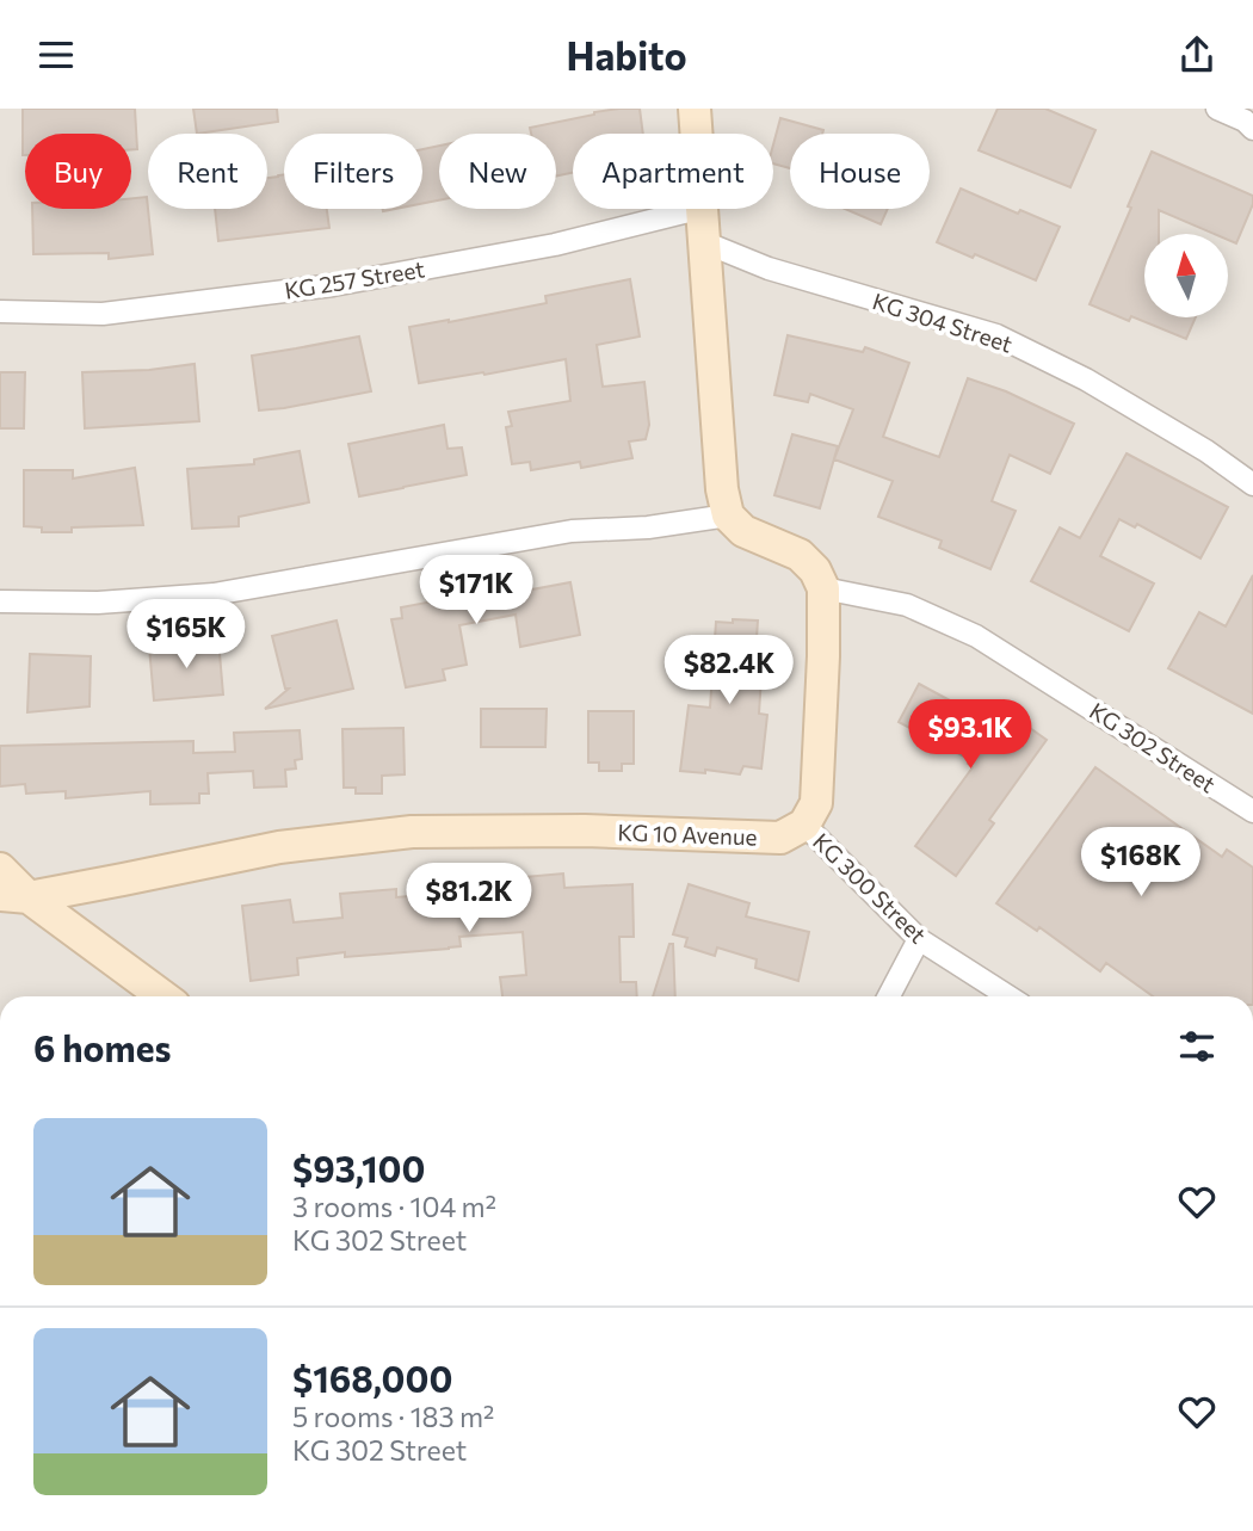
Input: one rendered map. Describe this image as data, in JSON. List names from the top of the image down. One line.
{"streets":{"street":["KG 257 Street","KG 304 Street","KG 302 Street","KG 10 Avenue","KG 300 Street"]},"crossings":[["KG 10 Avenue","KG 300 Street"]],"north":"top","page":{"header":"Habito","chip":["Buy","Rent","Filters","New","Apartment","House"],"price":["$171K","$165K","$82.4K","$93.1K","$168K","$81.2K"],"heading":"6 homes","list":[{"name":"$93,100","note":"3 rooms · 104 m² · KG 302 Street"},{"name":"$168,000","note":"5 rooms · 183 m² · KG 302 Street"}]}}
